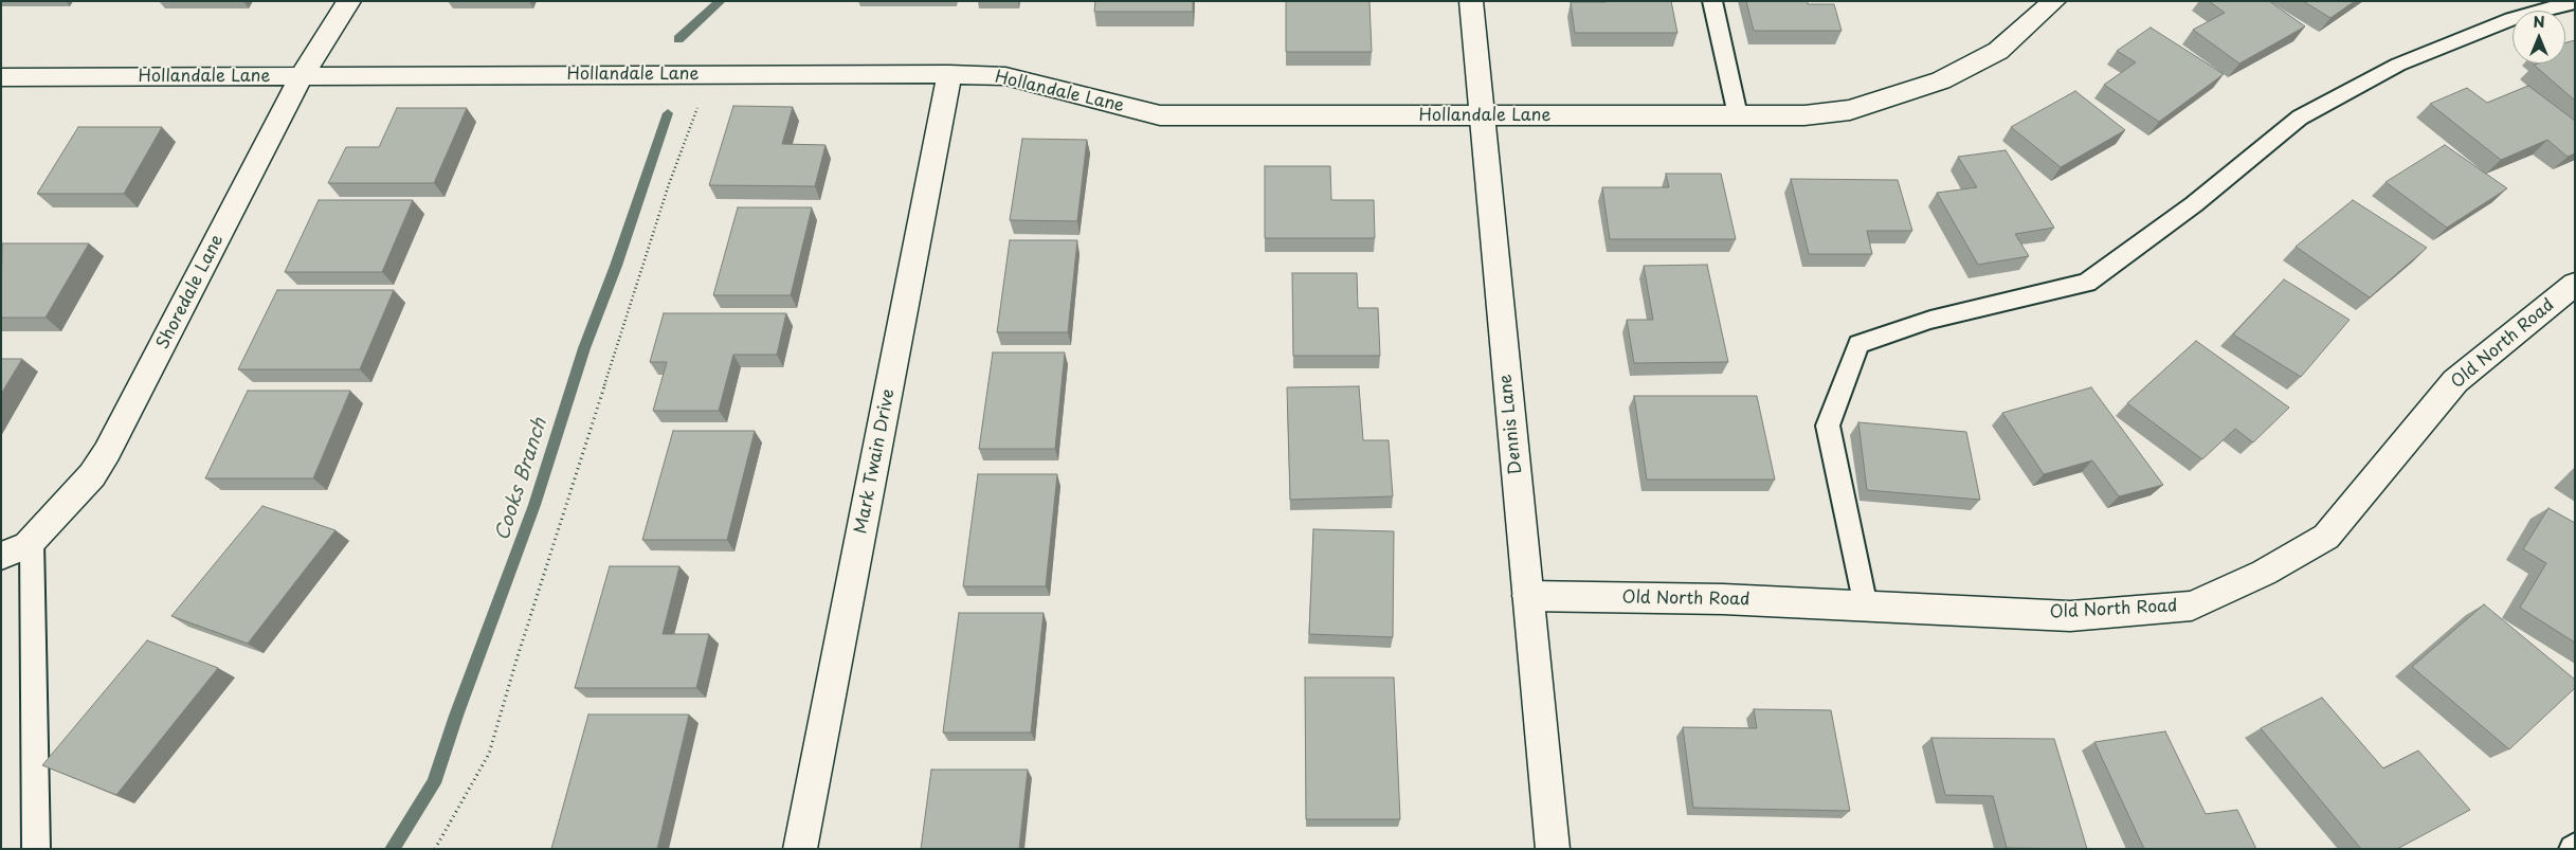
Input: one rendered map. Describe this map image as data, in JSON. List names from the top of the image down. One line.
{"streets":{"street":["Hollandale Lane","Shoredale Lane","Old North Road","Dennis Lane","Mark Twain Drive"]},"crossings":[["Hollandale Lane","Shoredale Lane"],["Hollandale Lane","Dennis Lane"],["Hollandale Lane","Mark Twain Drive"],["Old North Road","Dennis Lane"]],"water":["Cooks Branch"],"north":"top"}
